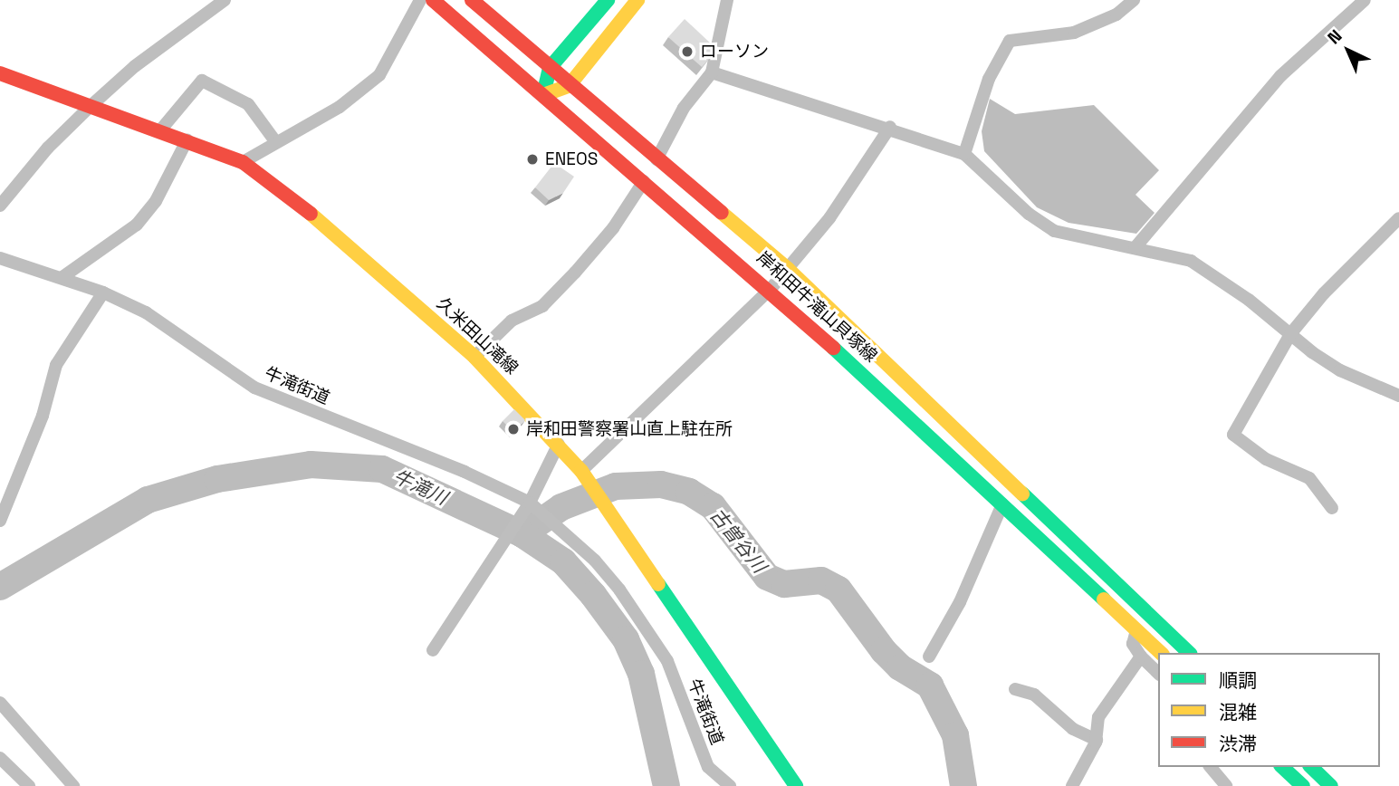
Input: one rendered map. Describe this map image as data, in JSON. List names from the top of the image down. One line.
{"streets":{"main road":["岸和田牛滝山貝塚線","久米田山滝線"],"street":["牛滝街道"]},"water":["牛滝川","古曽谷川"],"places":["ローソン","ENEOS","岸和田警察署山直上駐在所"],"legend":["順調","混雑","渋滞"],"north":"top left"}
